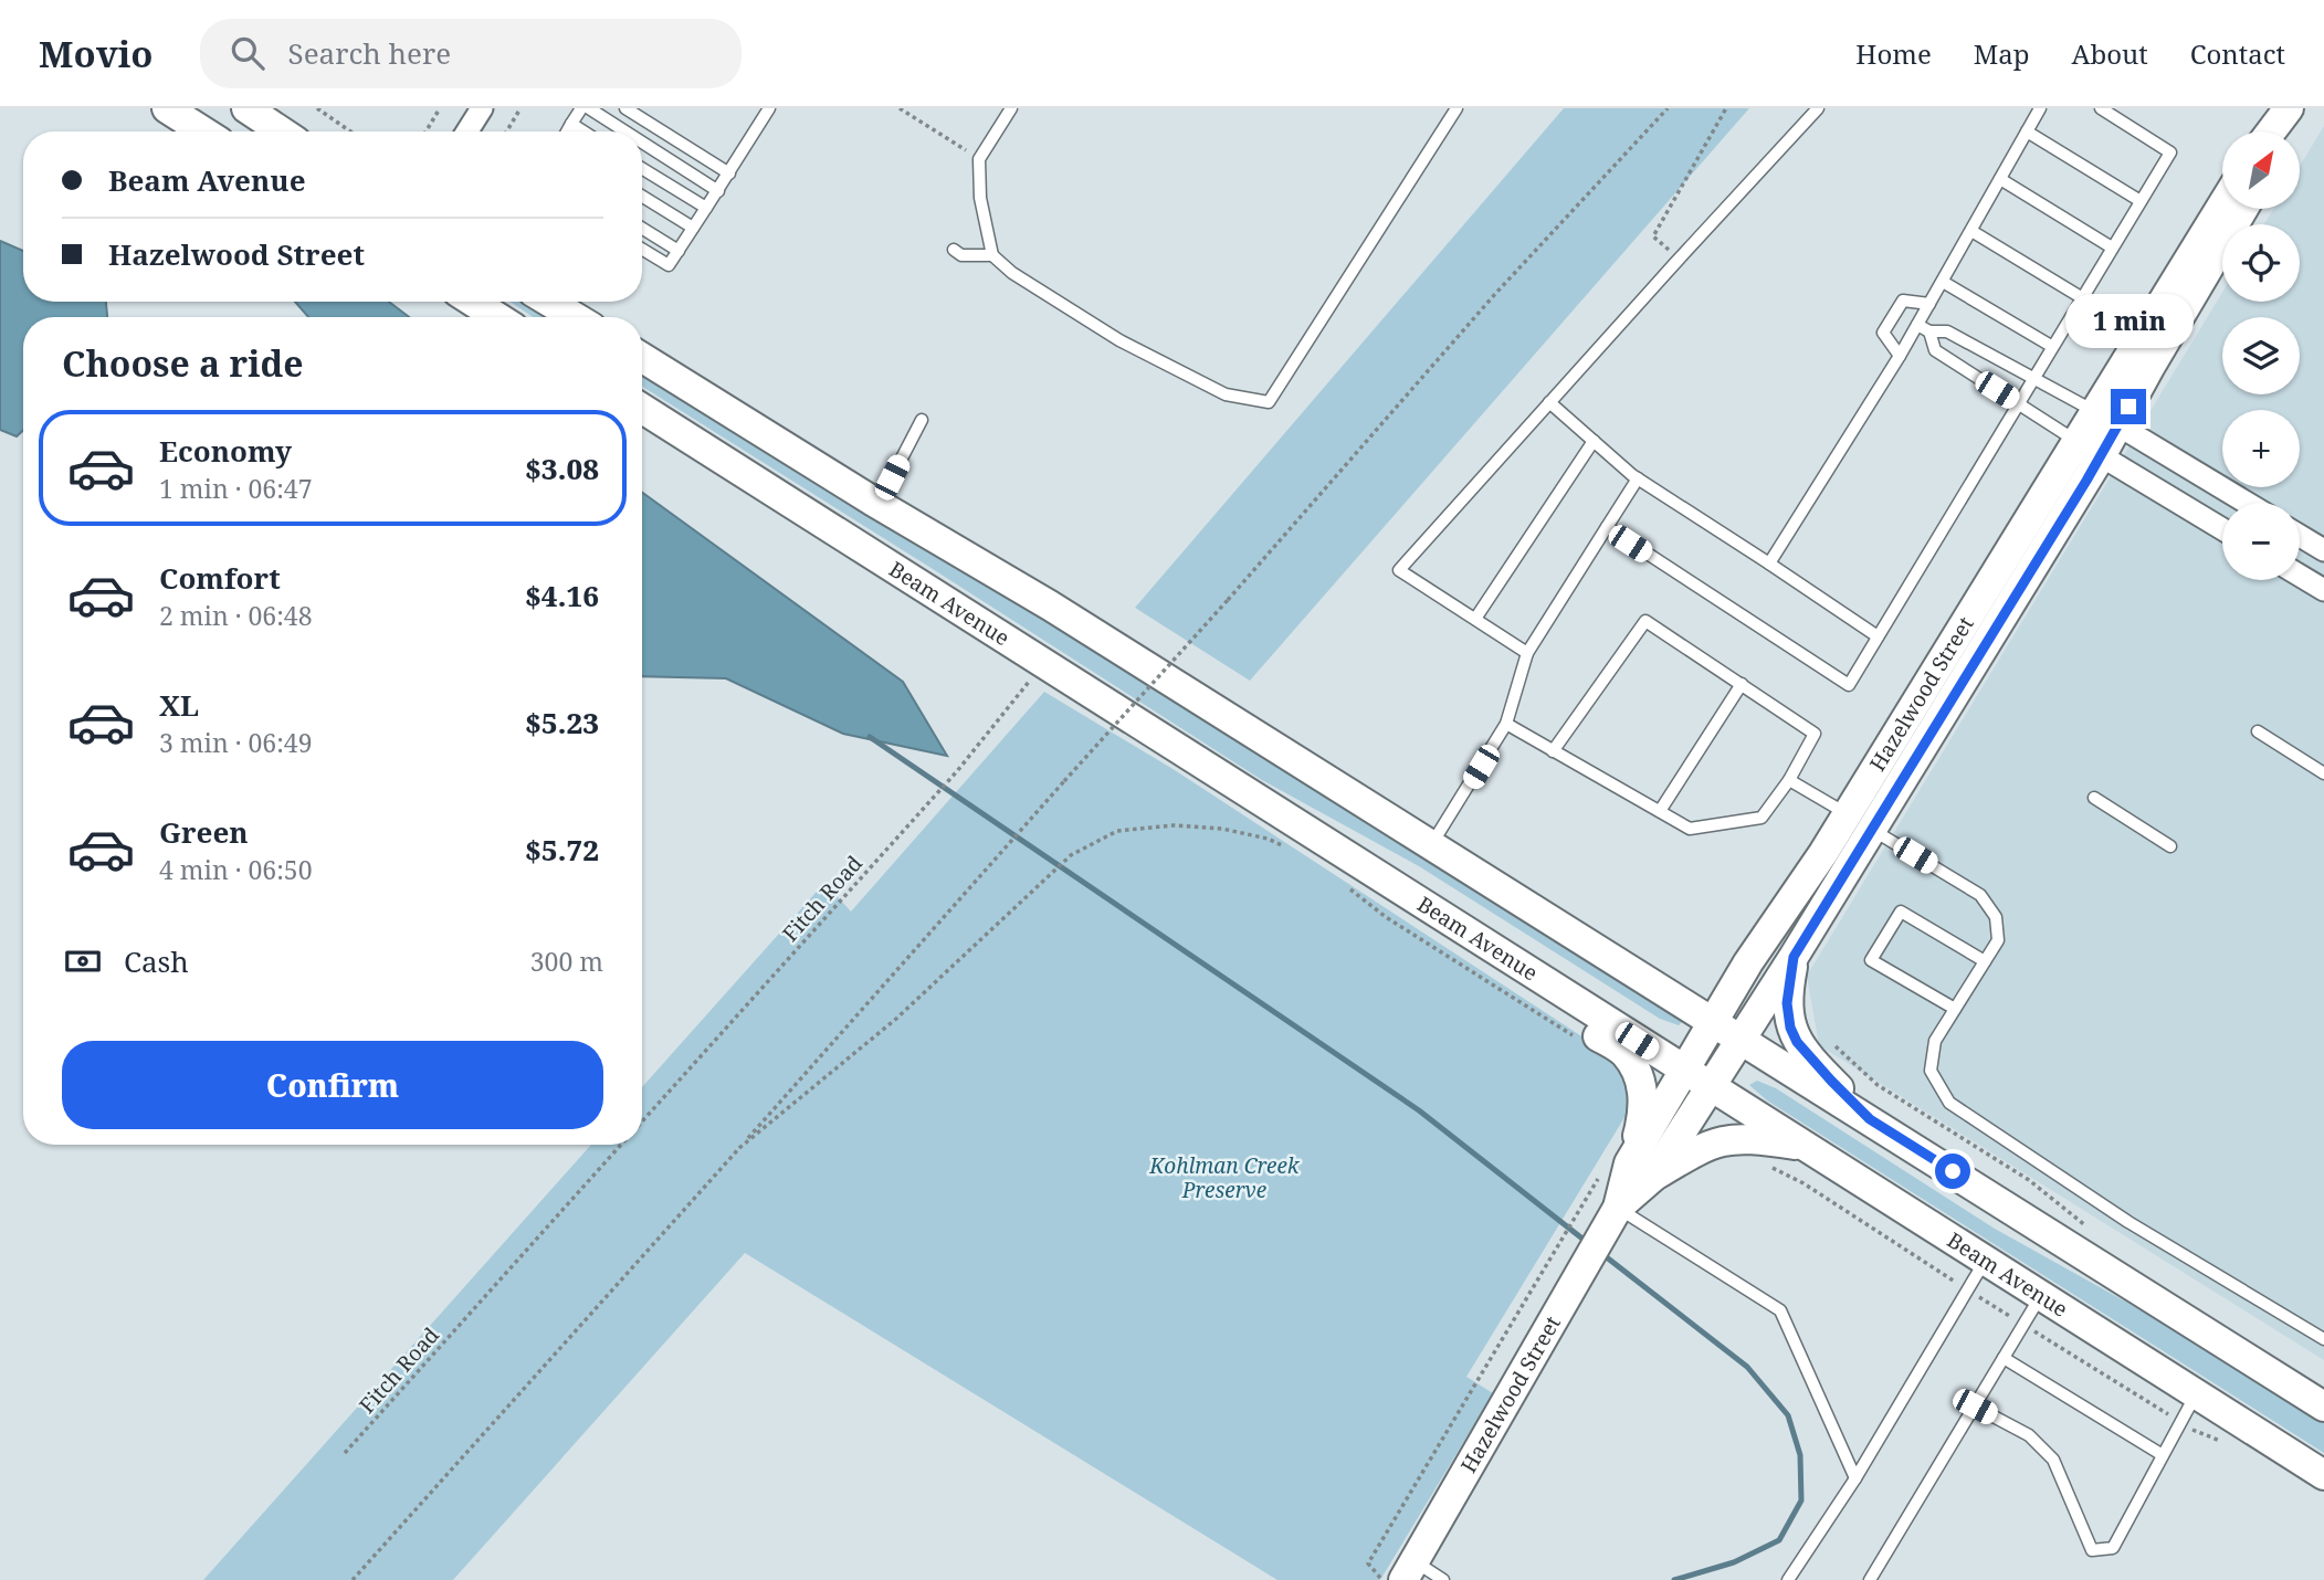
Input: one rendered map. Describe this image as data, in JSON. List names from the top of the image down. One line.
{"streets":{"street":["Beam Avenue","Hazelwood Street"],"path":["Fitch Road"]},"crossings":[["Beam Avenue","Hazelwood Street"]],"parks":["Kohlman Creek Preserve"],"north":"top right","page":{"header":"Movio","search":"Search here","nav":["Home","Map","About","Contact"],"map_buttons":["+","−"],"banner":["Beam Avenue","Hazelwood Street"],"bubble":"1 min","heading":"Choose a ride","list":[{"name":"Economy","note":"1 min · 06:47","value":"$3.08"},{"name":"Comfort","note":"2 min · 06:48","value":"$4.16"},{"name":"XL","note":"3 min · 06:49","value":"$5.23"},{"name":"Green","note":"4 min · 06:50","value":"$5.72"}],"pay":["Cash","300 m"],"buttons":"Confirm"}}
